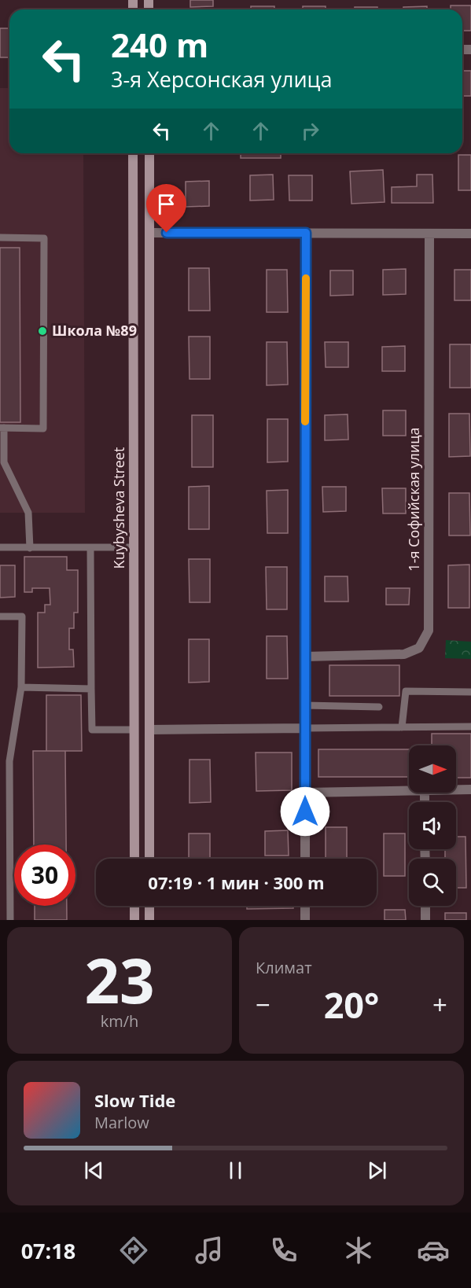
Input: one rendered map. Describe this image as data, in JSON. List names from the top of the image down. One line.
{"streets":{"main road":["Kuybysheva Street"],"street":["1-я Софийская улица"]},"places":["Школа №89"],"north":"right","page":{"turn":["240 m","3-я Херсонская улица"],"limit":"30","trip":"07:19 · 1 мин · 300 m","tile":[["23","km/h"],"Климат"],"heat":["−","20°","+"],"song":["Slow Tide","Marlow"],"tabs":"07:18"}}
